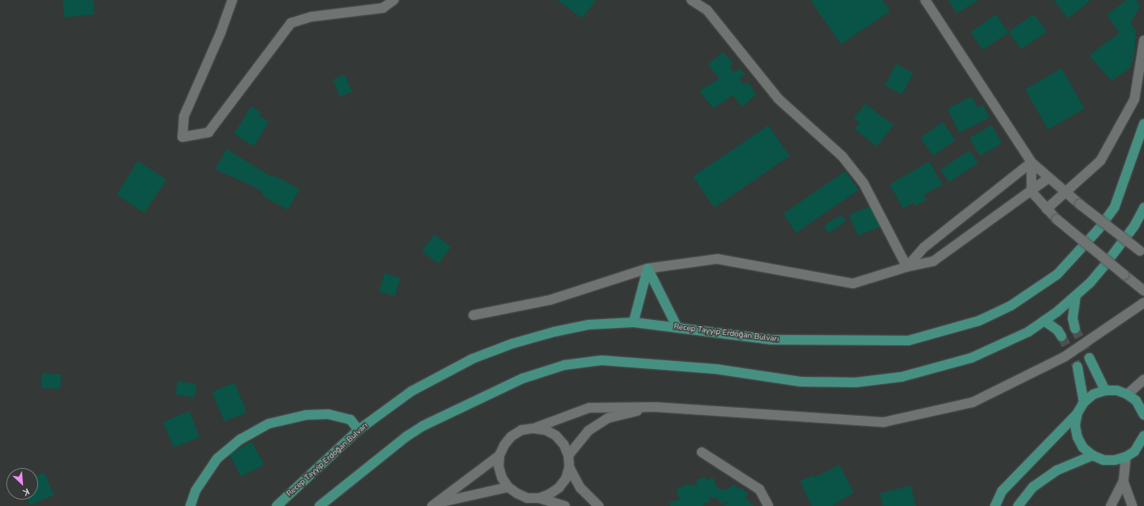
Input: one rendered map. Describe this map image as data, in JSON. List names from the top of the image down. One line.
{"streets":{"main road":["Recep Tayyip Erdoğan Bulvarı"]},"north":"bottom right"}
